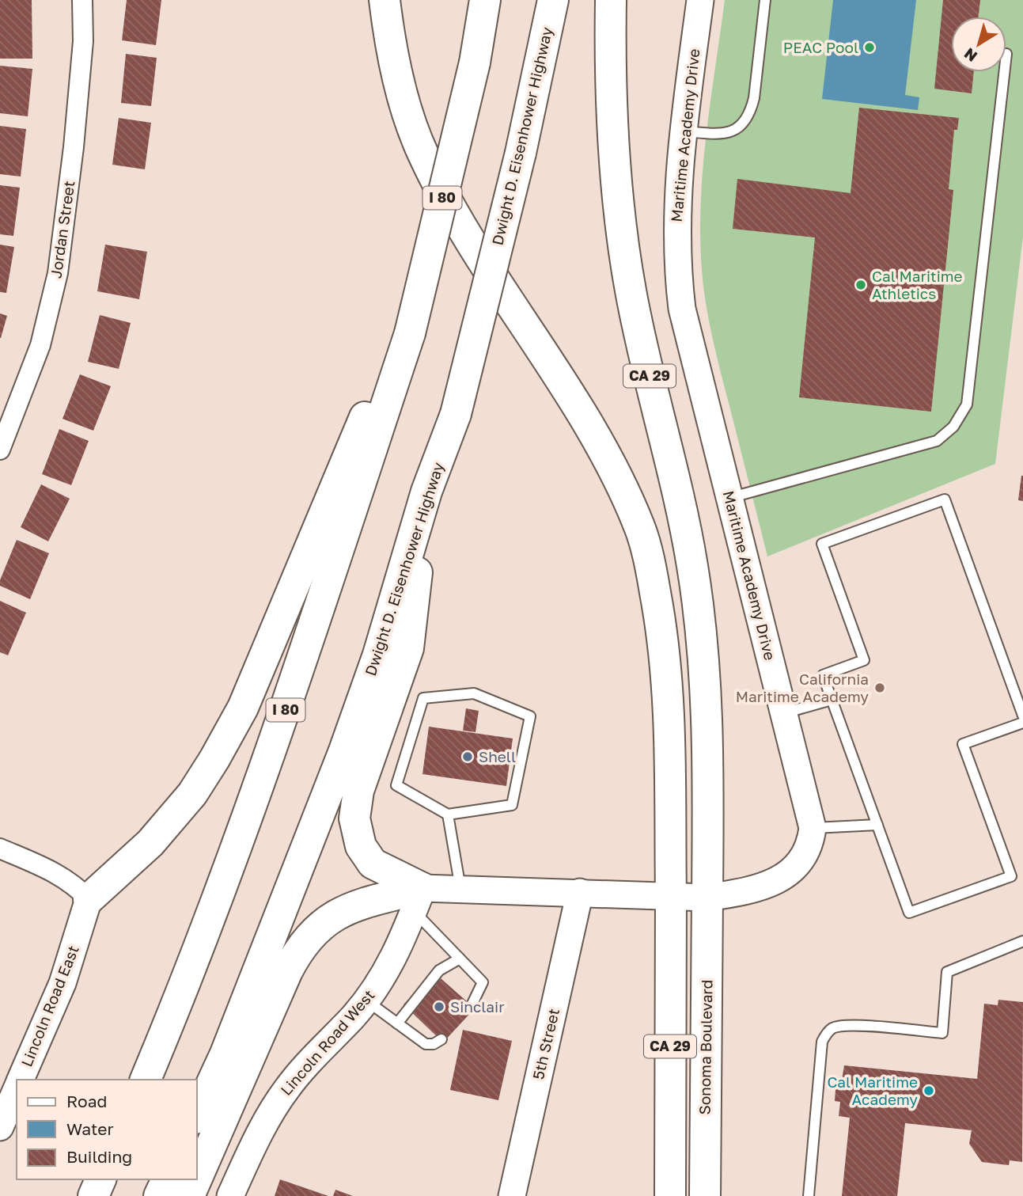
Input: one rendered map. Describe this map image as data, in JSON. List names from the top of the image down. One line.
{"streets":{"main road":["Dwight D. Eisenhower Highway","I 80","CA 29","Sonoma Boulevard"],"street":["Maritime Academy Drive","Jordan Street","Lincoln Road East","Lincoln Road West","5th Street"]},"crossings":[["Maritime Academy Drive","CA 29"],["Maritime Academy Drive","Lincoln Road West"],["Maritime Academy Drive","5th Street"],["Maritime Academy Drive","Sonoma Boulevard"],["CA 29","Sonoma Boulevard"]],"places":["PEAC Pool","Cal Maritime Athletics","California Maritime Academy","Shell","Sinclair","Cal Maritime Academy"],"legend":["Road","Water","Building"],"north":"bottom left"}
